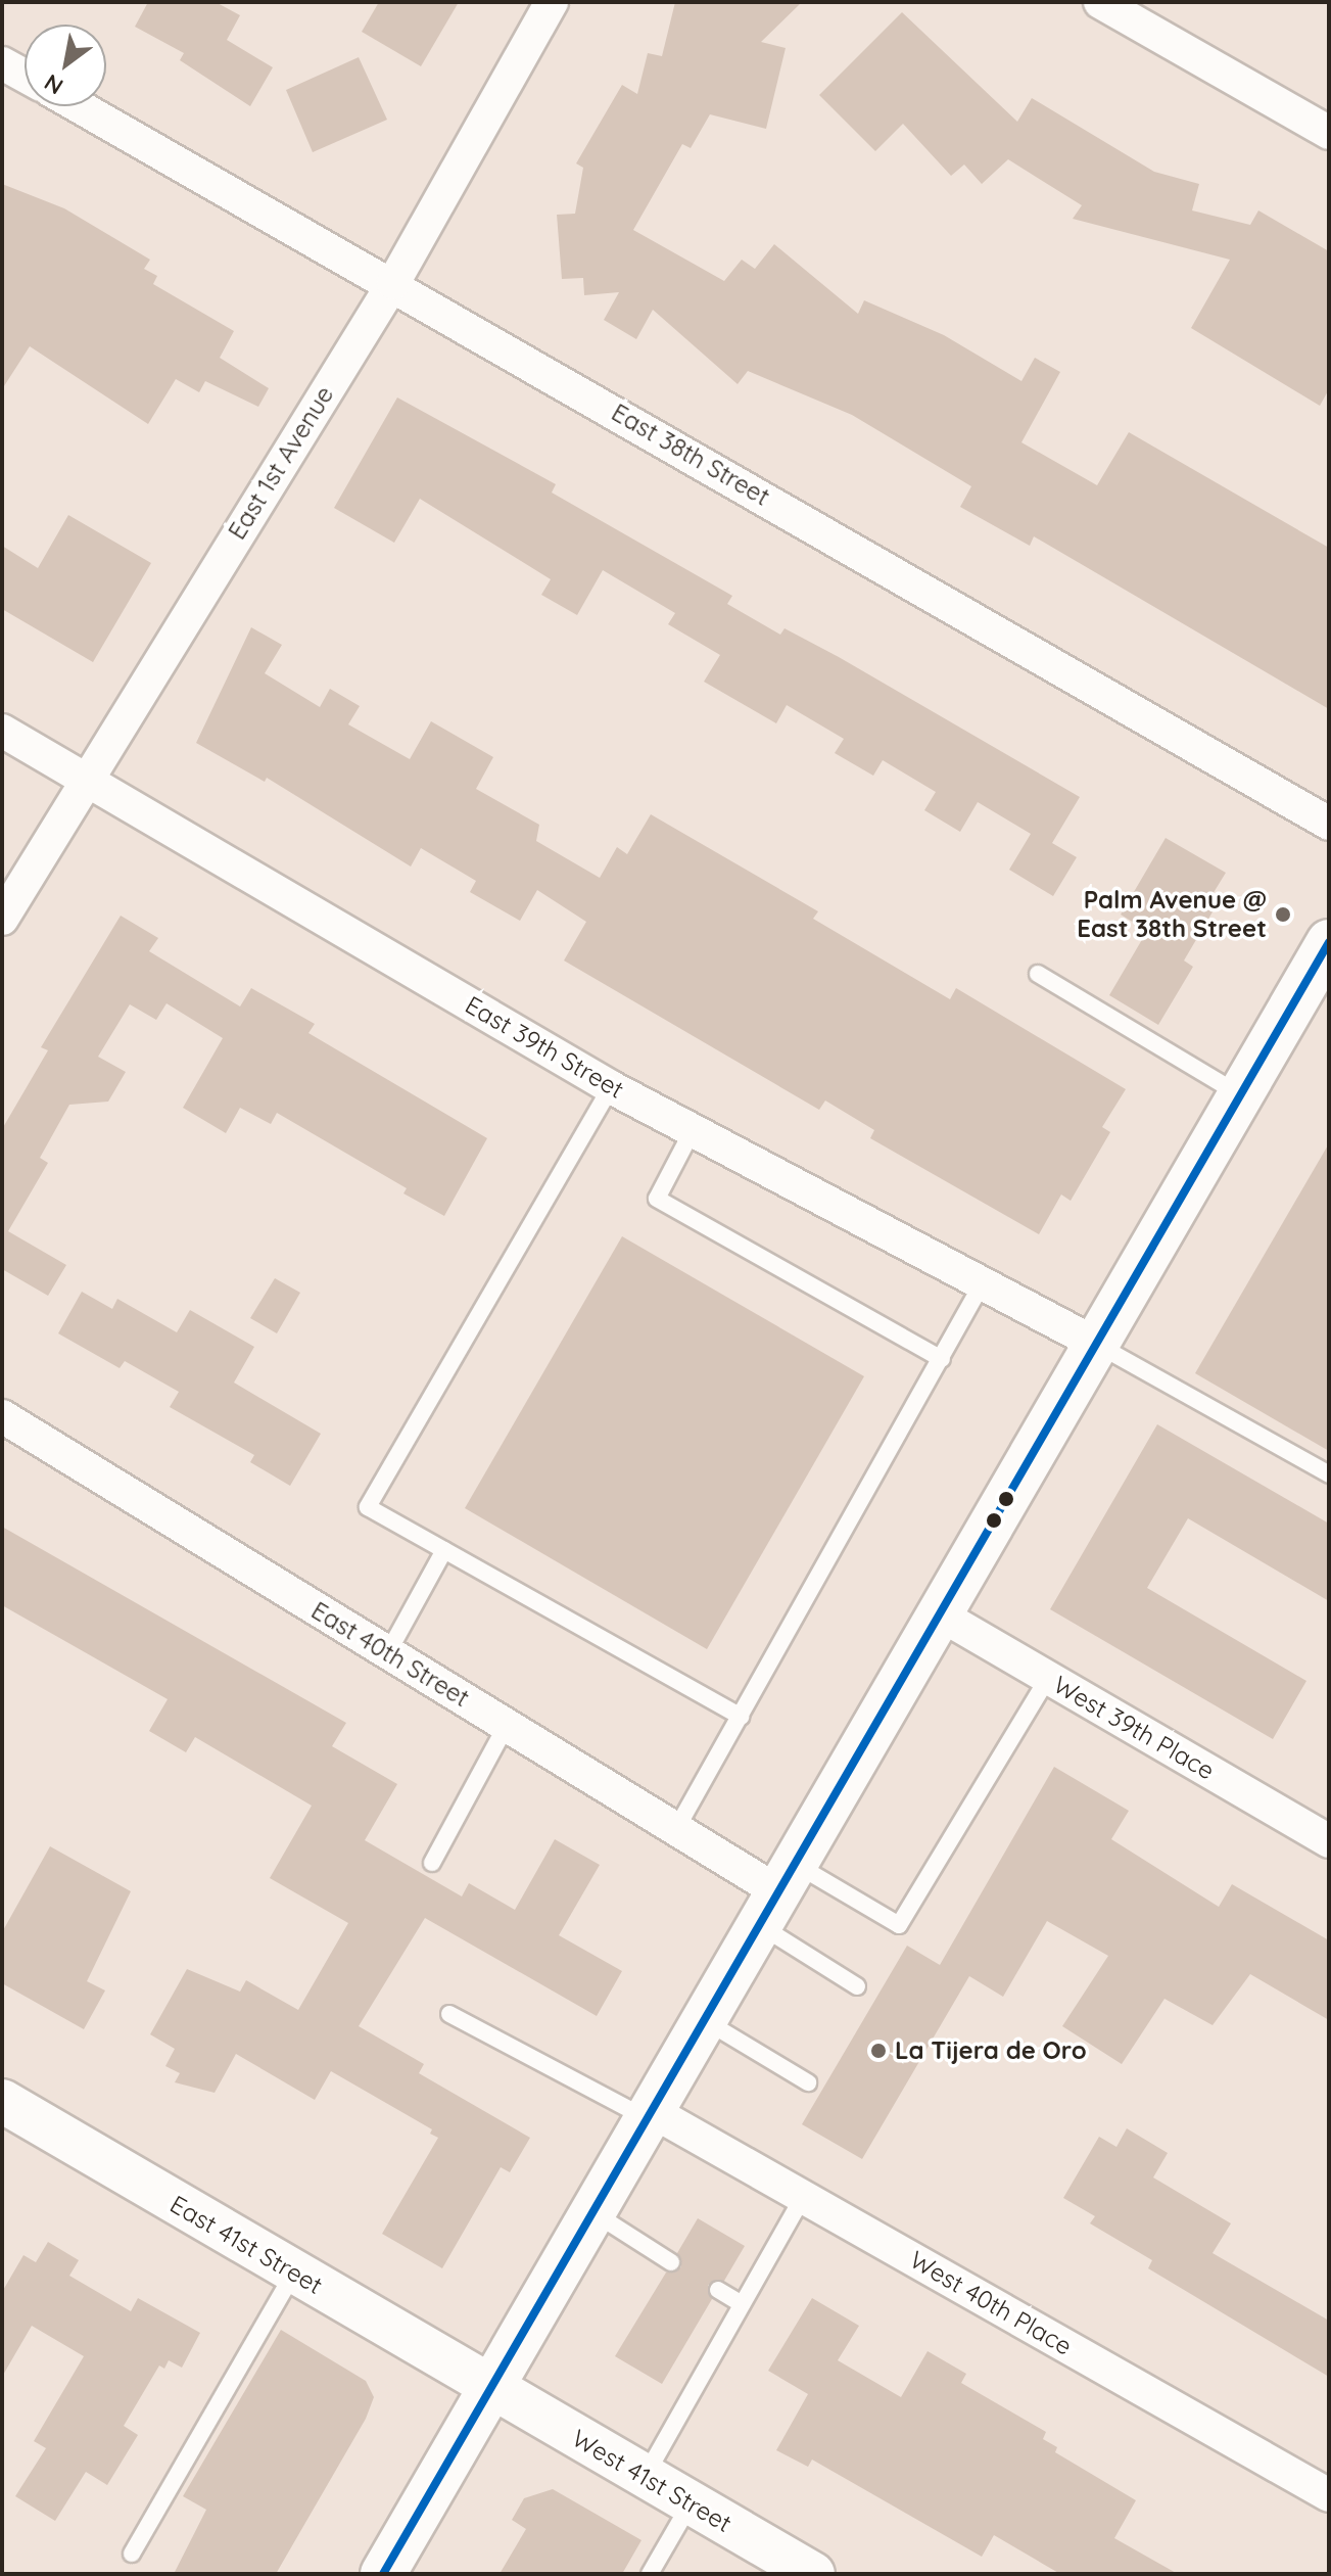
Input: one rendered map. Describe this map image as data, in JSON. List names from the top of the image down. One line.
{"streets":{"street":["East 38th Street","East 1st Avenue","East 39th Street","East 40th Street","West 39th Place","East 41st Street","West 40th Place","West 41st Street"]},"crossings":[["East 38th Street","East 1st Avenue"],["East 1st Avenue","East 39th Street"],["East 41st Street","West 41st Street"]],"places":["Palm Avenue @ East 38th Street","La Tijera de Oro"],"north":"bottom left"}
